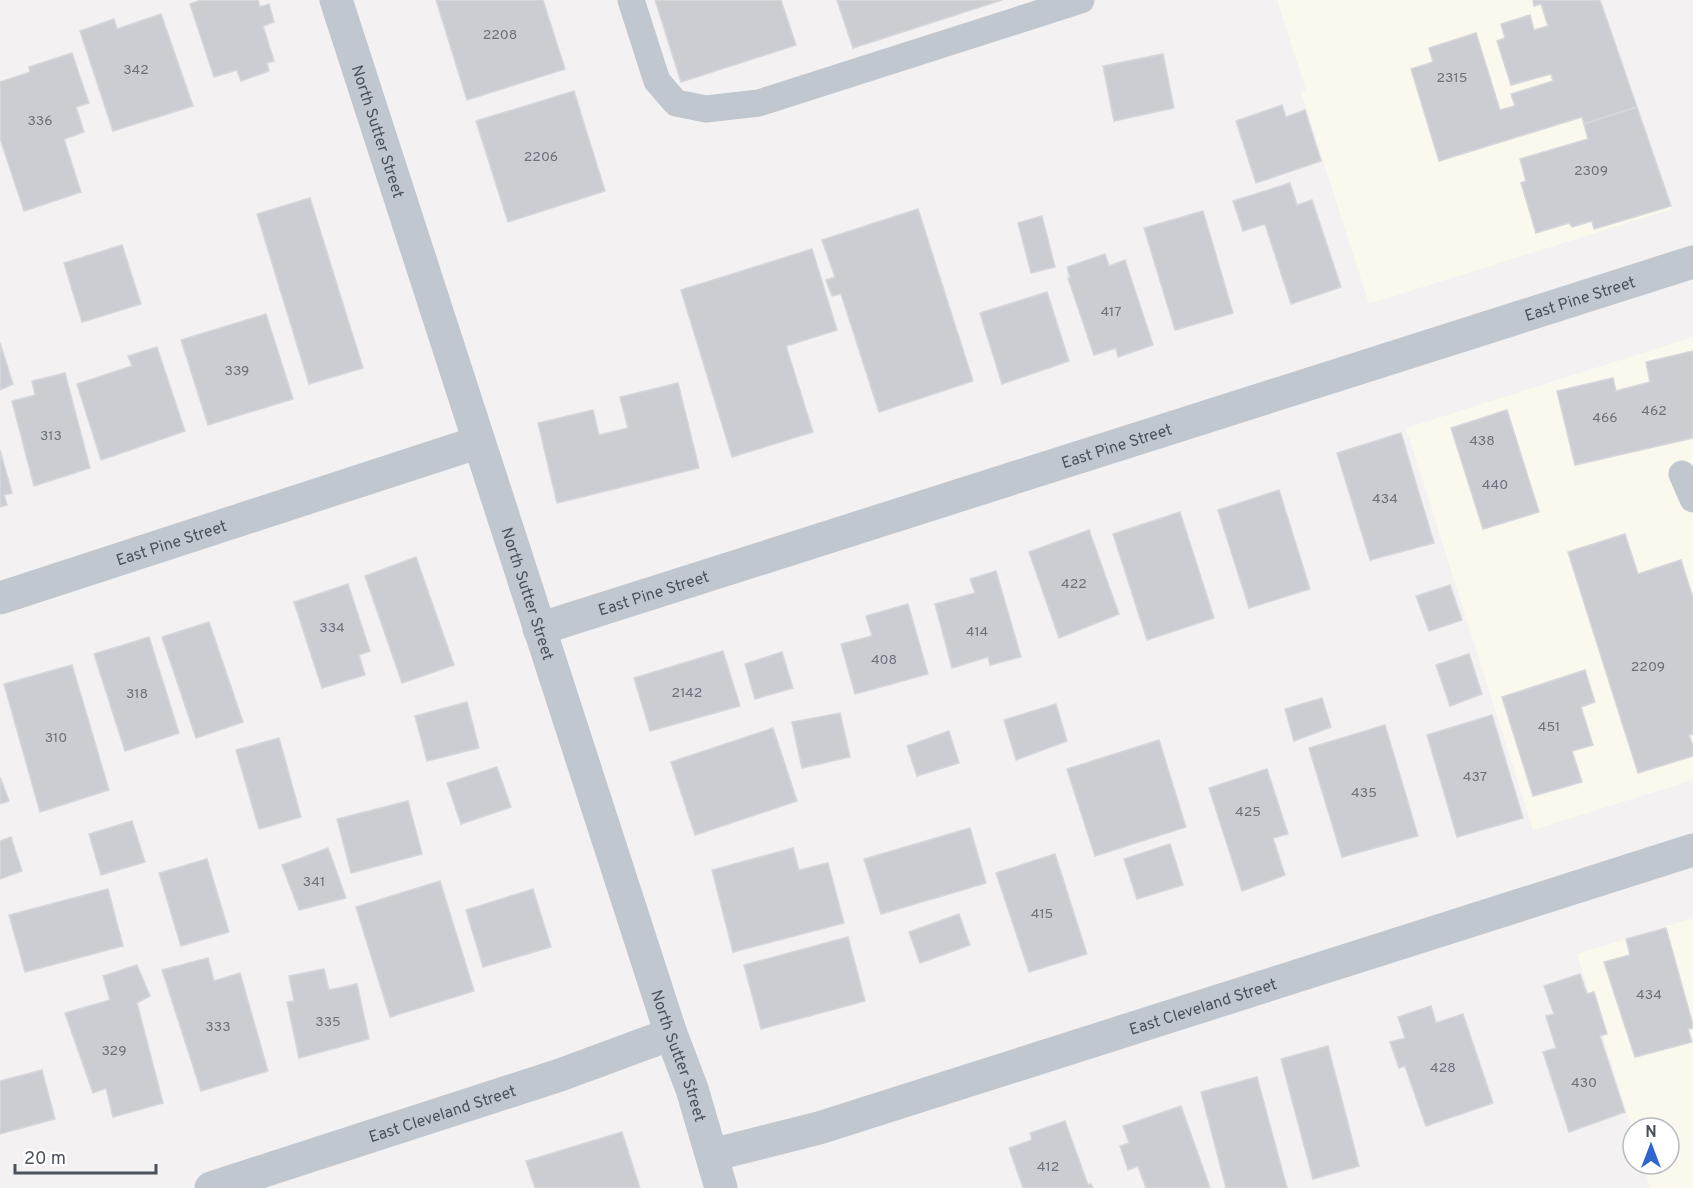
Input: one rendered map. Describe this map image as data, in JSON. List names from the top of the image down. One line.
{"streets":{"street":["North Sutter Street","East Pine Street","East Cleveland Street"]},"crossings":[["North Sutter Street","East Pine Street"],["North Sutter Street","East Cleveland Street"]],"house_numbers":["2208","342","2315","336","2206","2309","417","339","462","466","313","438","440","434","422","334","414","408","2209","2142","318","451","310","437","435","425","341","415","434","335","333","329","428","430","412"],"scale_bar":"20 m","north":"top"}
